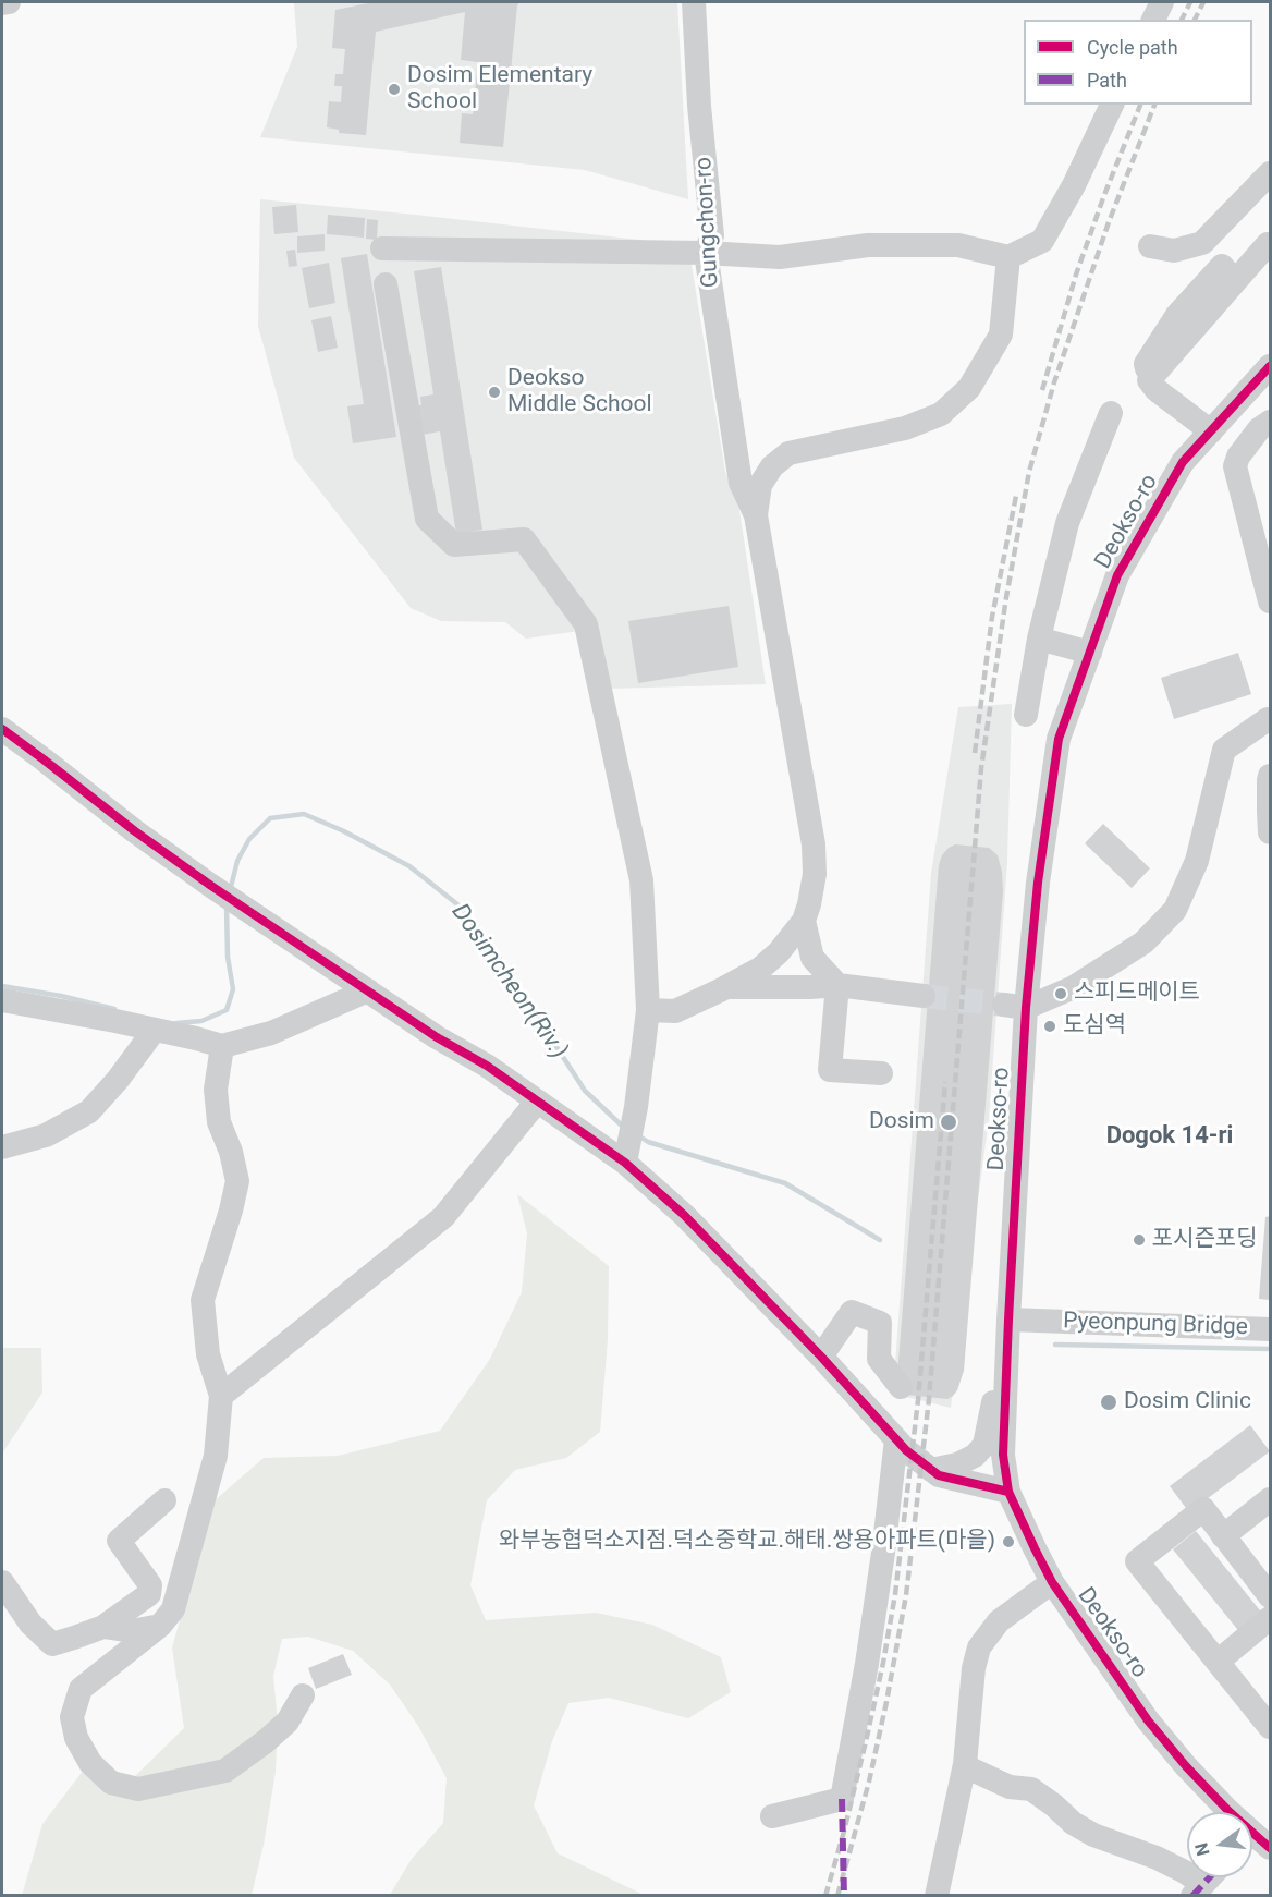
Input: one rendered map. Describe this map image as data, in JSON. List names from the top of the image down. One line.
{"streets":{"street":["Gungchon-ro","Deokso-ro","Pyeonpung Bridge"]},"crossings":[["Deokso-ro","Pyeonpung Bridge"]],"districts":["Dogok 14-ri"],"water":["Dosimcheon(Riv.)"],"places":["Dosim Elementary School","Deokso Middle School","스피드메이트","도심역","Dosim","포시즌포딩","Dosim Clinic","와부농협덕소지점.덕소중학교.해태.쌍용아파트(마을)"],"legend":["Cycle path","Path"],"north":"left"}
